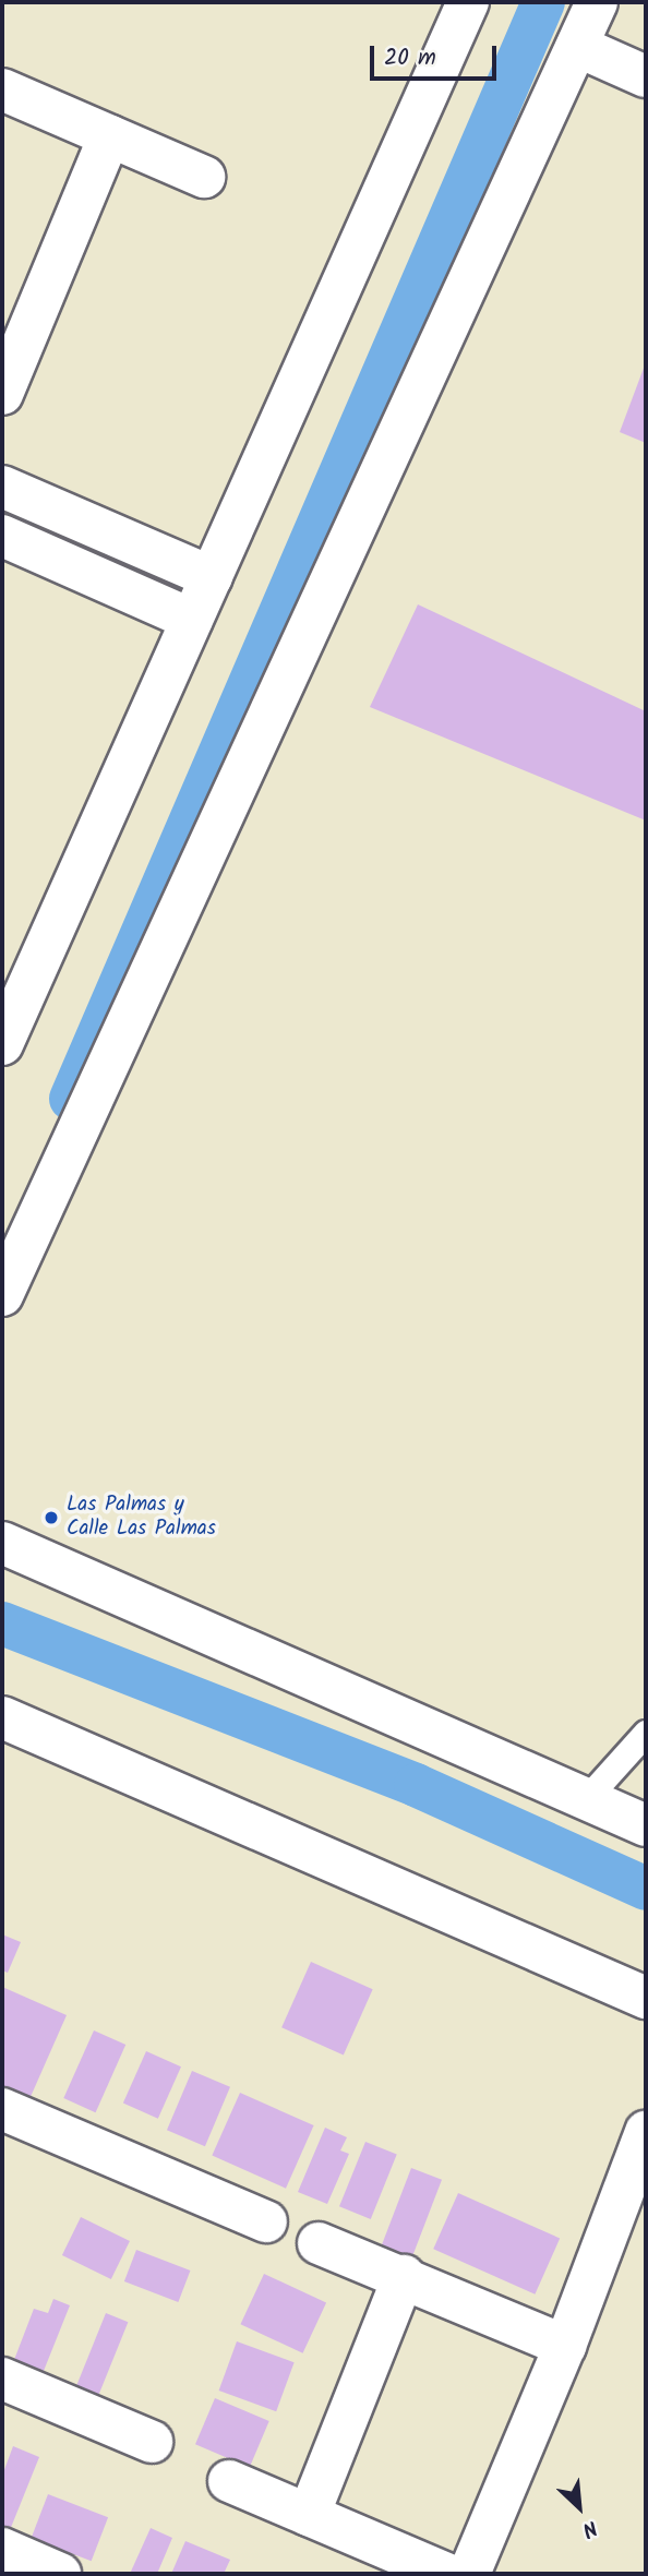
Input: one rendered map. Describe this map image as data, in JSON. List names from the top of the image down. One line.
{"places":["Las Palmas y Calle Las Palmas"],"scale_bar":"20 m","north":"bottom right"}
